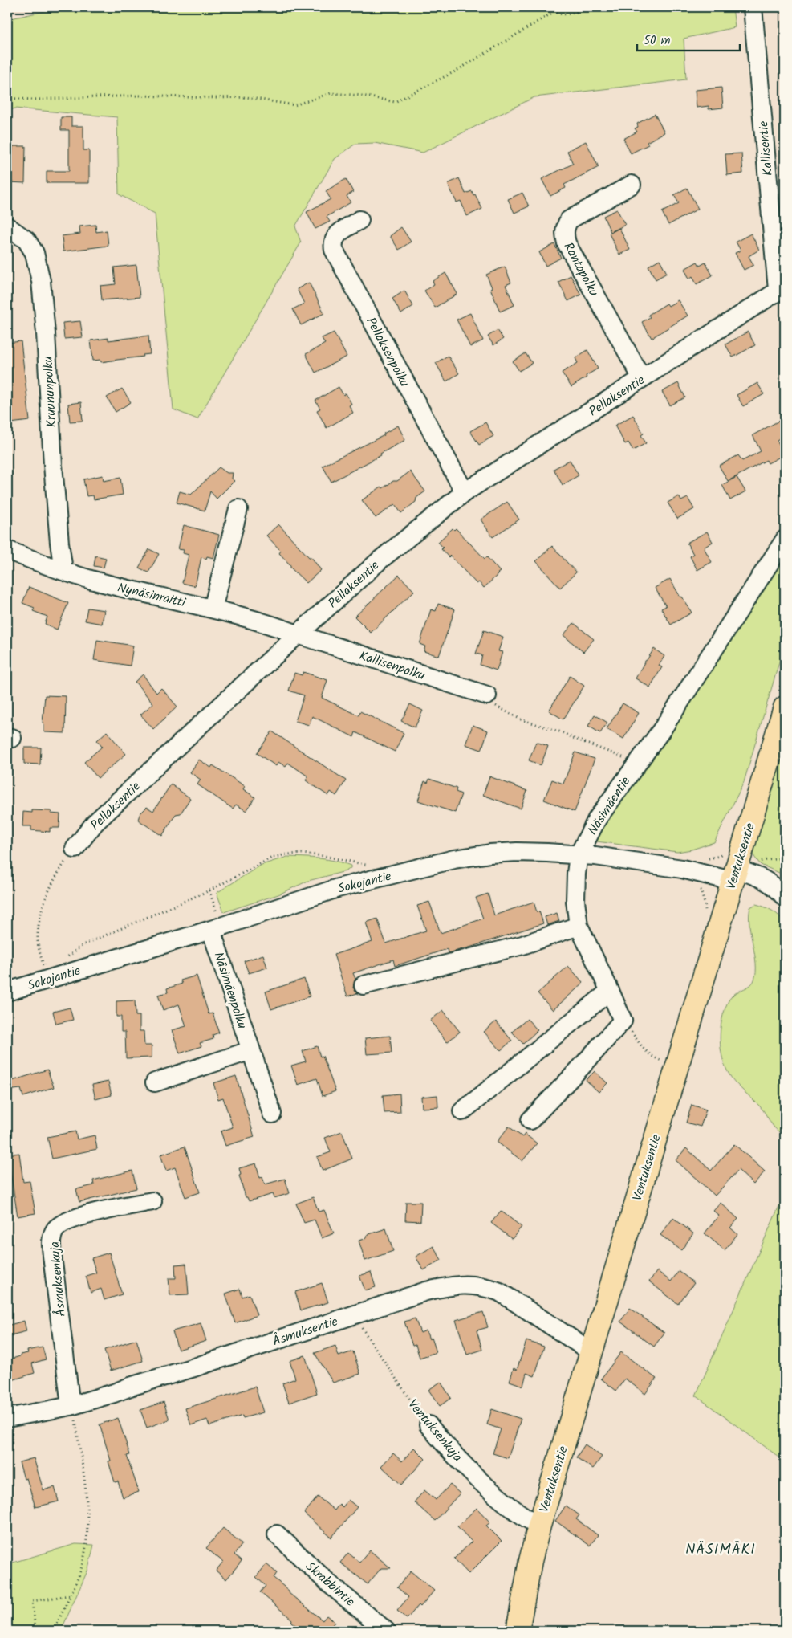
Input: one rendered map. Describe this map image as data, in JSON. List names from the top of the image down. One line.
{"streets":{"main road":["Ventuksentie"],"street":["Kallisentie","Rantapolku","Pellaksenpolku","Kruununpolku","Pellaksentie","Nynäsinraitti","Kallisenpolku","Näsimäentie","Sokojantie","Näsimäenpolku","Åsmuksenkuja","Åsmuksentie","Ventuksenkuja","Skrabbintie"]},"crossings":[["Kallisentie","Pellaksentie"],["Rantapolku","Pellaksentie"],["Pellaksenpolku","Pellaksentie"],["Kruununpolku","Nynäsinraitti"],["Pellaksentie","Nynäsinraitti"],["Pellaksentie","Kallisenpolku"],["Nynäsinraitti","Kallisenpolku"],["Näsimäentie","Sokojantie"],["Ventuksentie","Sokojantie"],["Ventuksentie","Åsmuksentie"],["Ventuksentie","Ventuksenkuja"],["Sokojantie","Näsimäenpolku"],["Åsmuksenkuja","Åsmuksentie"],["Åsmuksentie","Ventuksenkuja"]],"districts":["NÄSIMÄKI"],"scale_bar":"50 m"}
